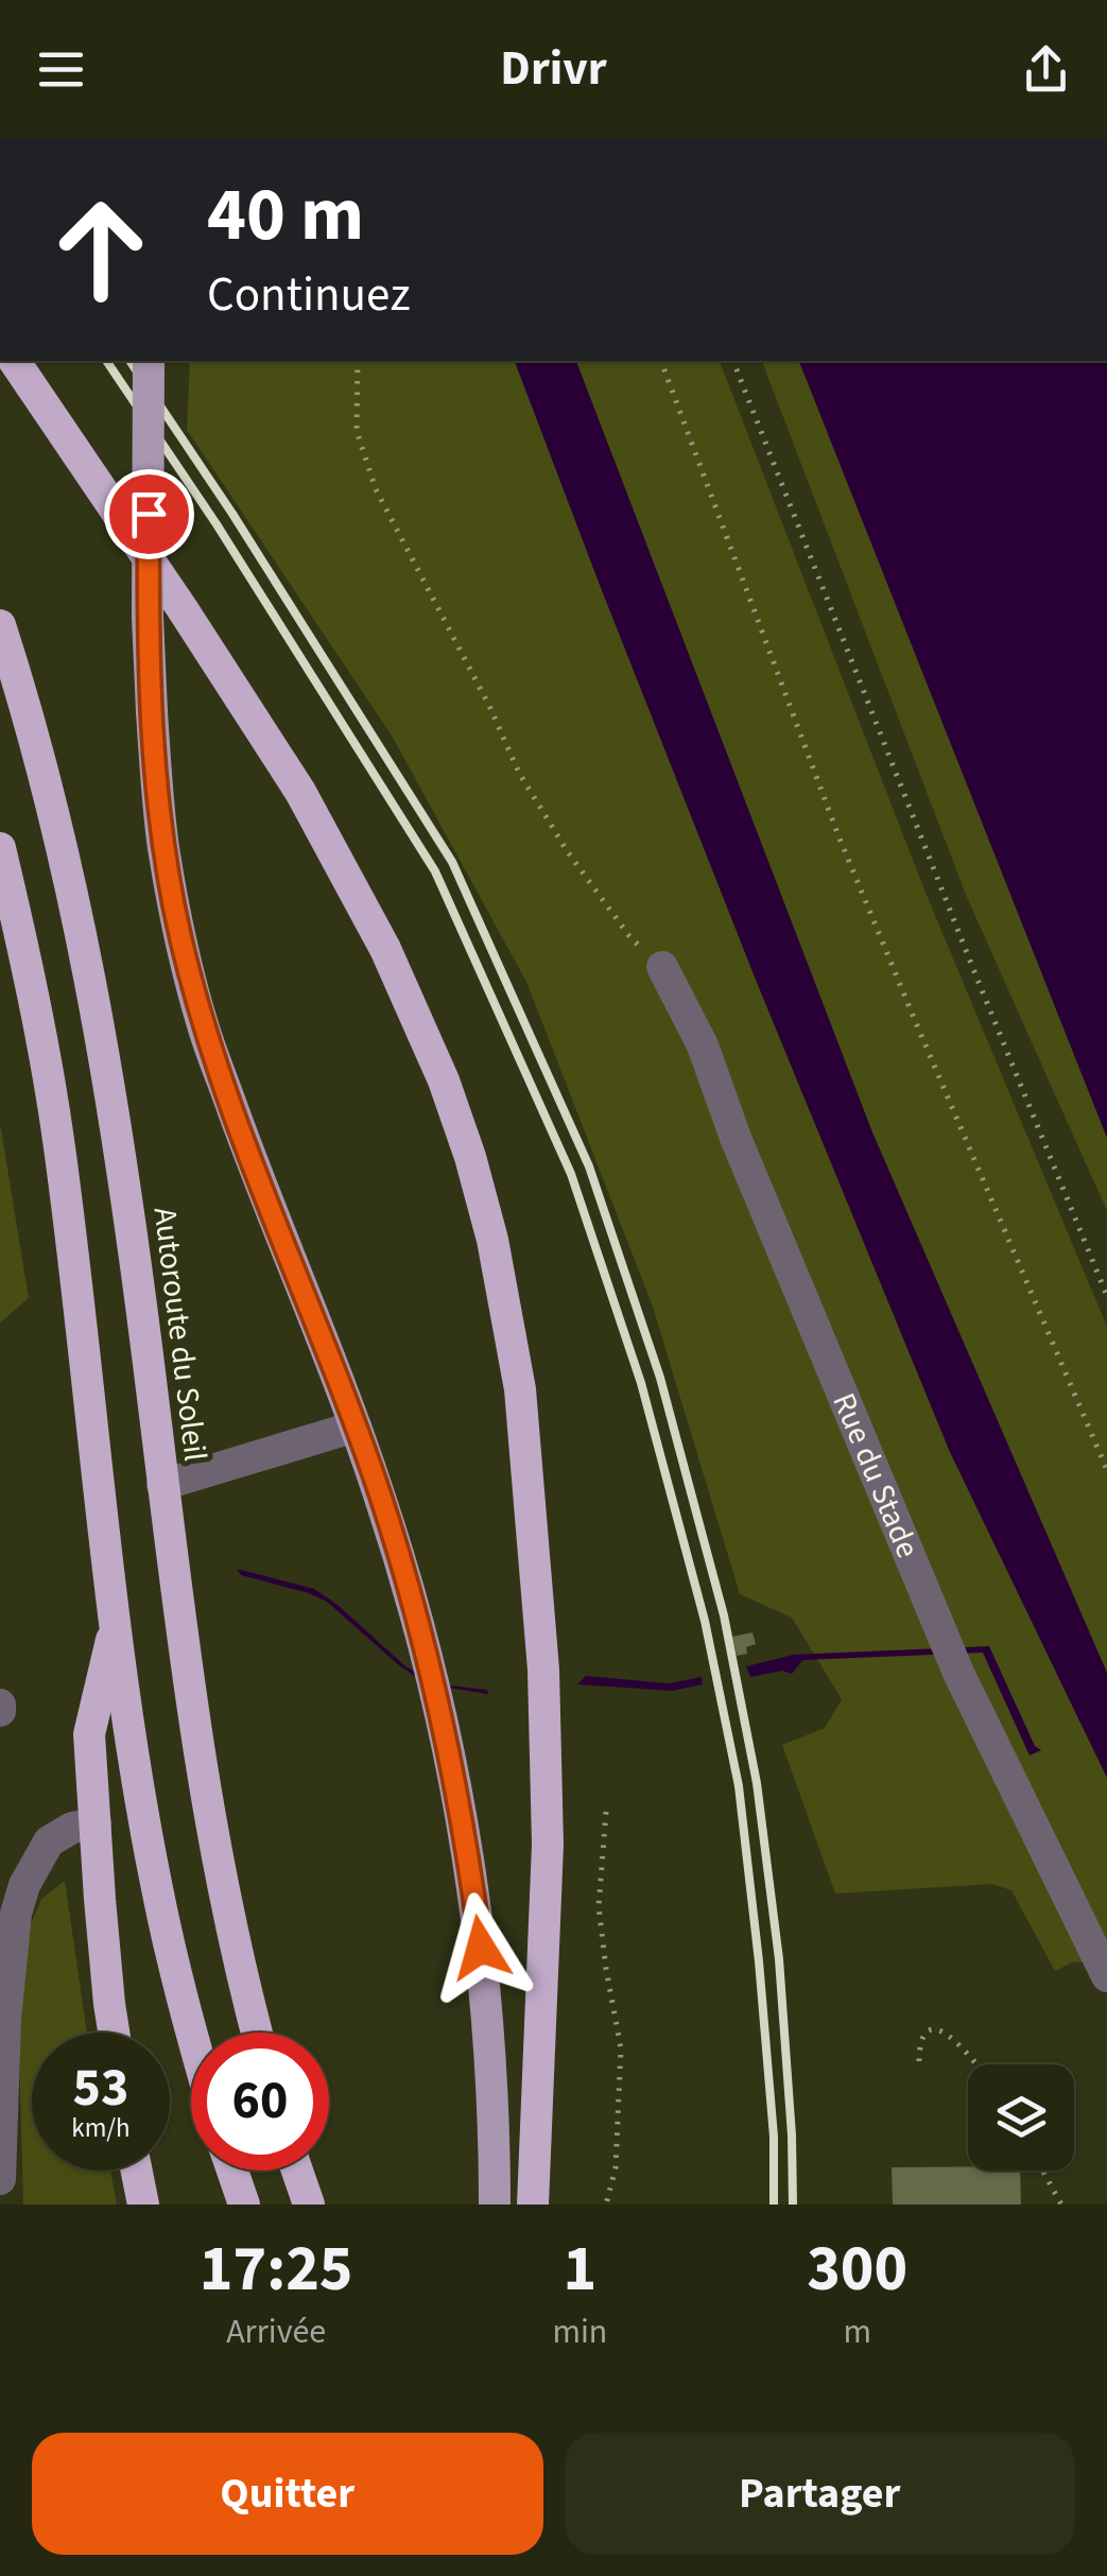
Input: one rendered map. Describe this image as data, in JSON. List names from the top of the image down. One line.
{"streets":{"highway":["Autoroute du Soleil"],"street":["Rue du Stade"]},"page":{"header":"Drivr","turn":["40 m","Continuez"],"speed":"53 km/h","limit":"60","eta":["17:25","Arrivée","1","min","300","m"],"buttons":["Quitter","Partager"]}}
